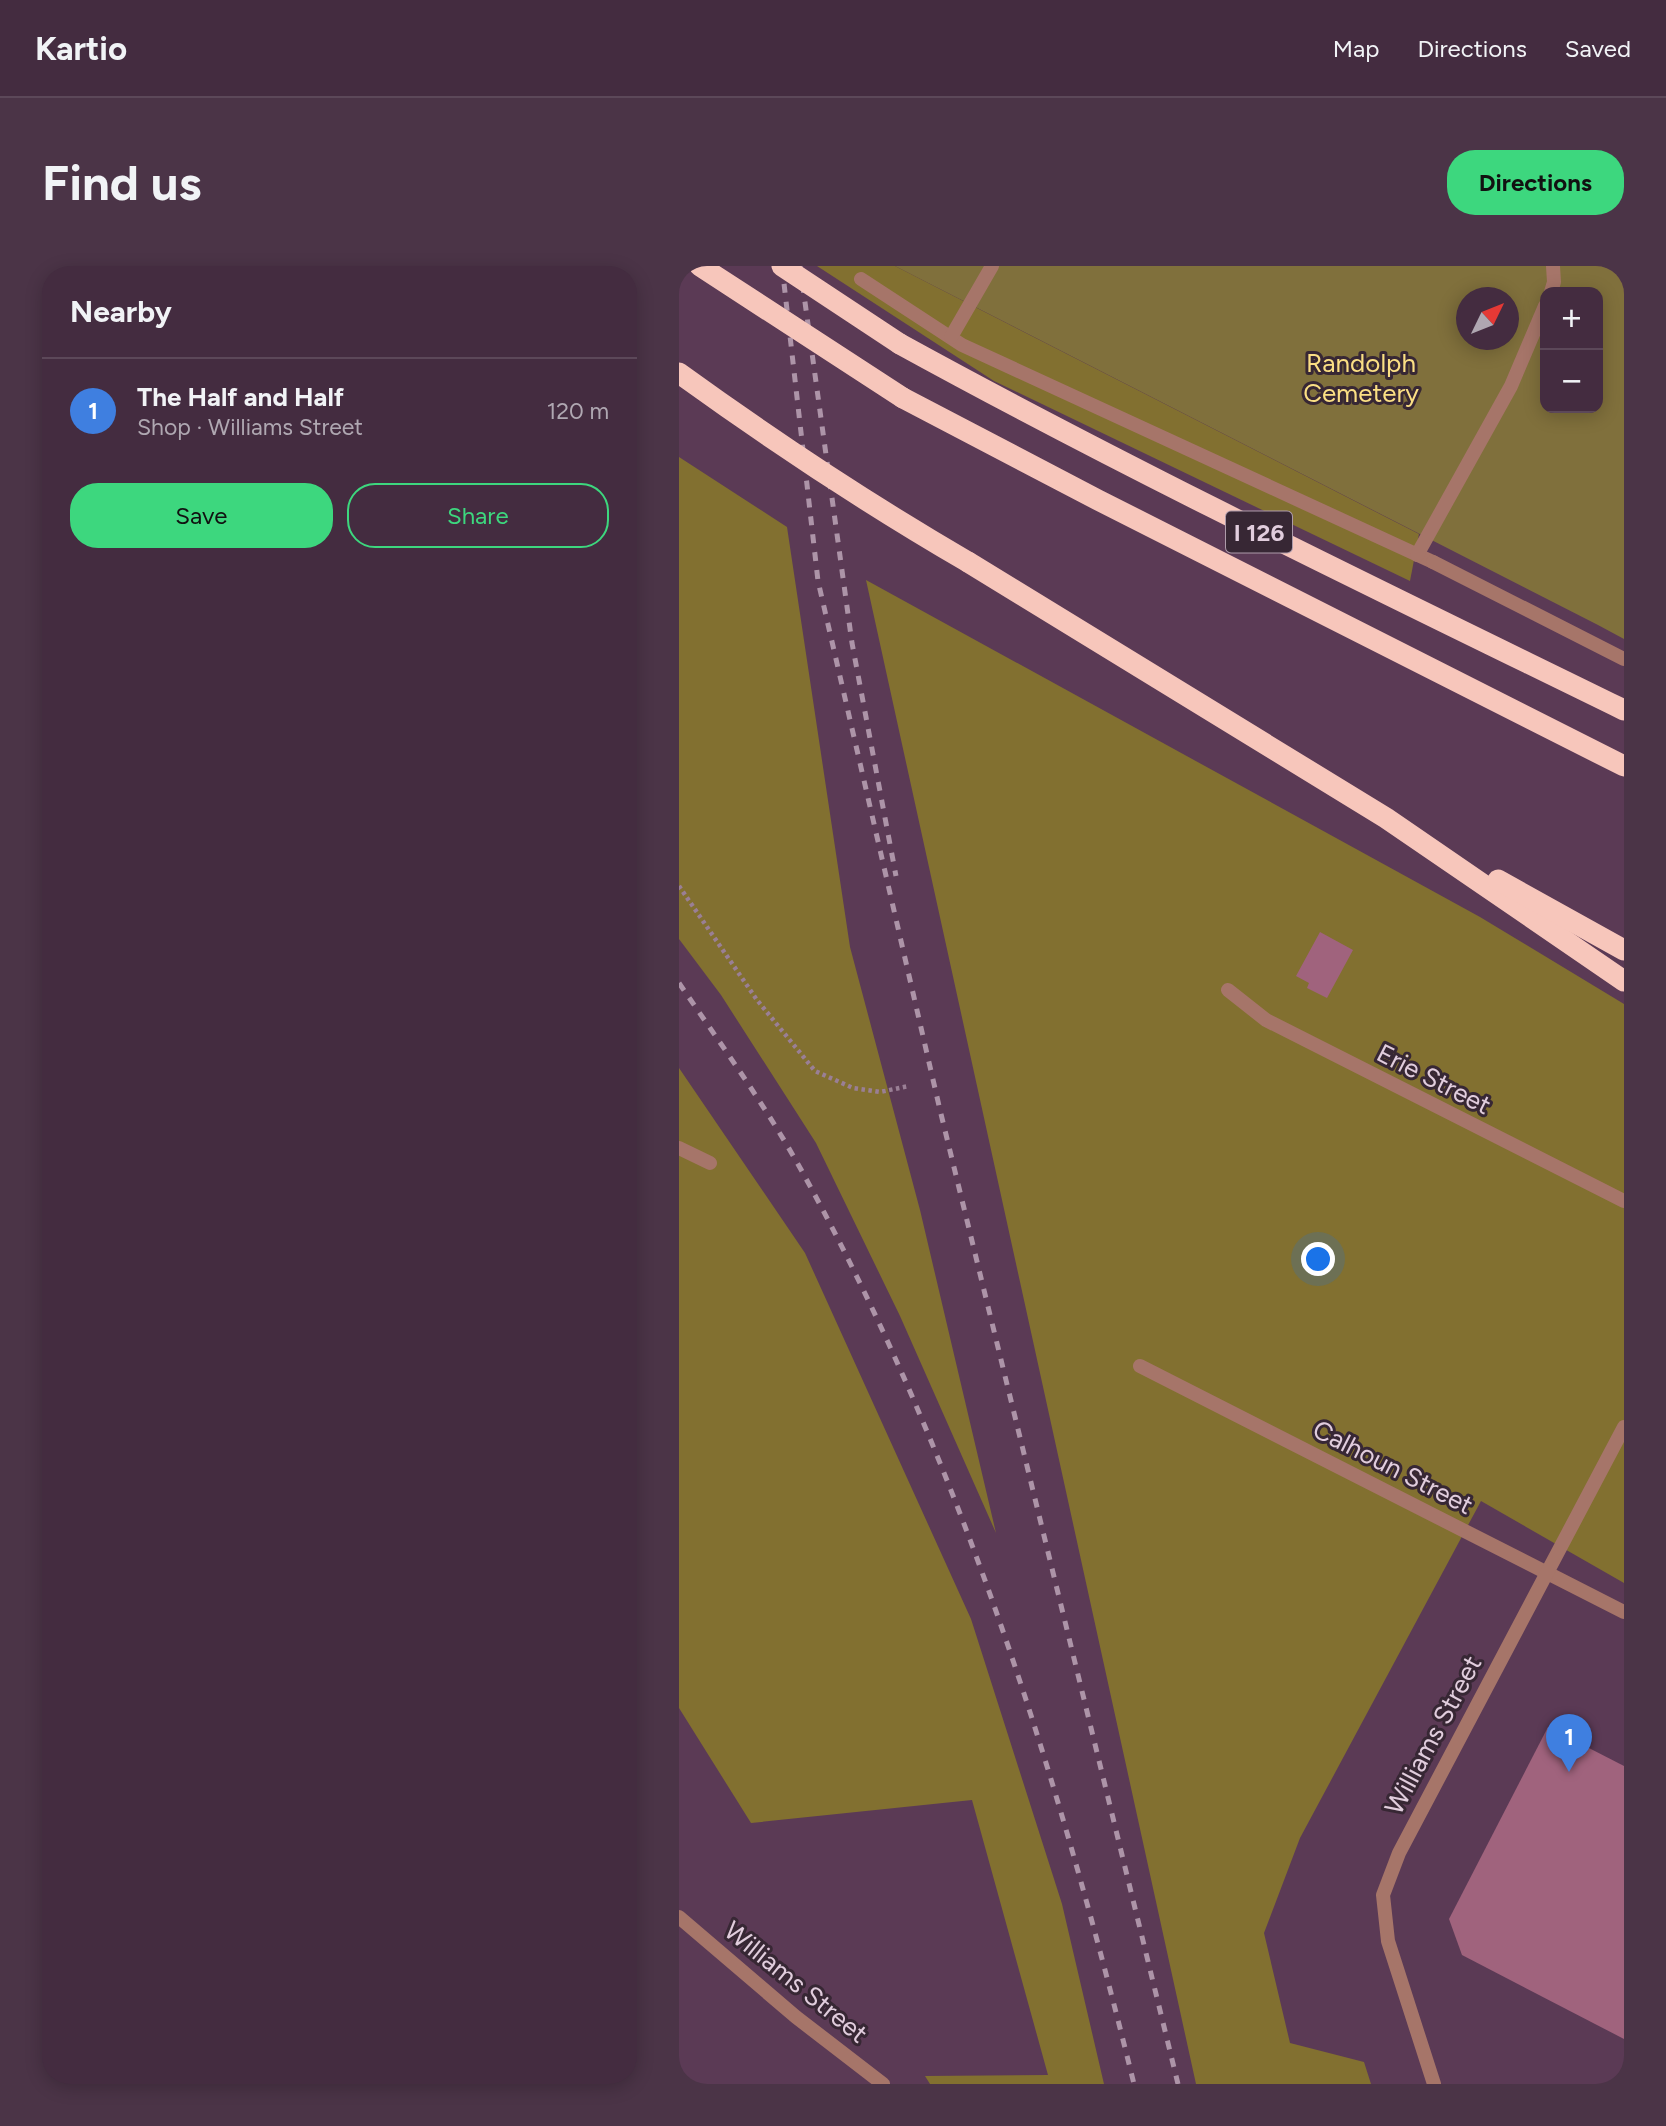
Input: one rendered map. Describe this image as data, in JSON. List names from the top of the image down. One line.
{"streets":{"highway":["I 126"],"street":["Erie Street","Calhoun Street","Williams Street"]},"crossings":[["Calhoun Street","Williams Street"]],"parks":["Randolph Cemetery"],"north":"top right","page":{"header":"Kartio","nav":["Map","Directions","Saved"],"buttons":["Directions",["Save","Share"]],"title":"Find us","heading":"Nearby","map_buttons":["+","−"],"list":[{"mark":"1","name":"The Half and Half","note":"Shop · Williams Street","value":"120 m"}],"pins":"1"}}
